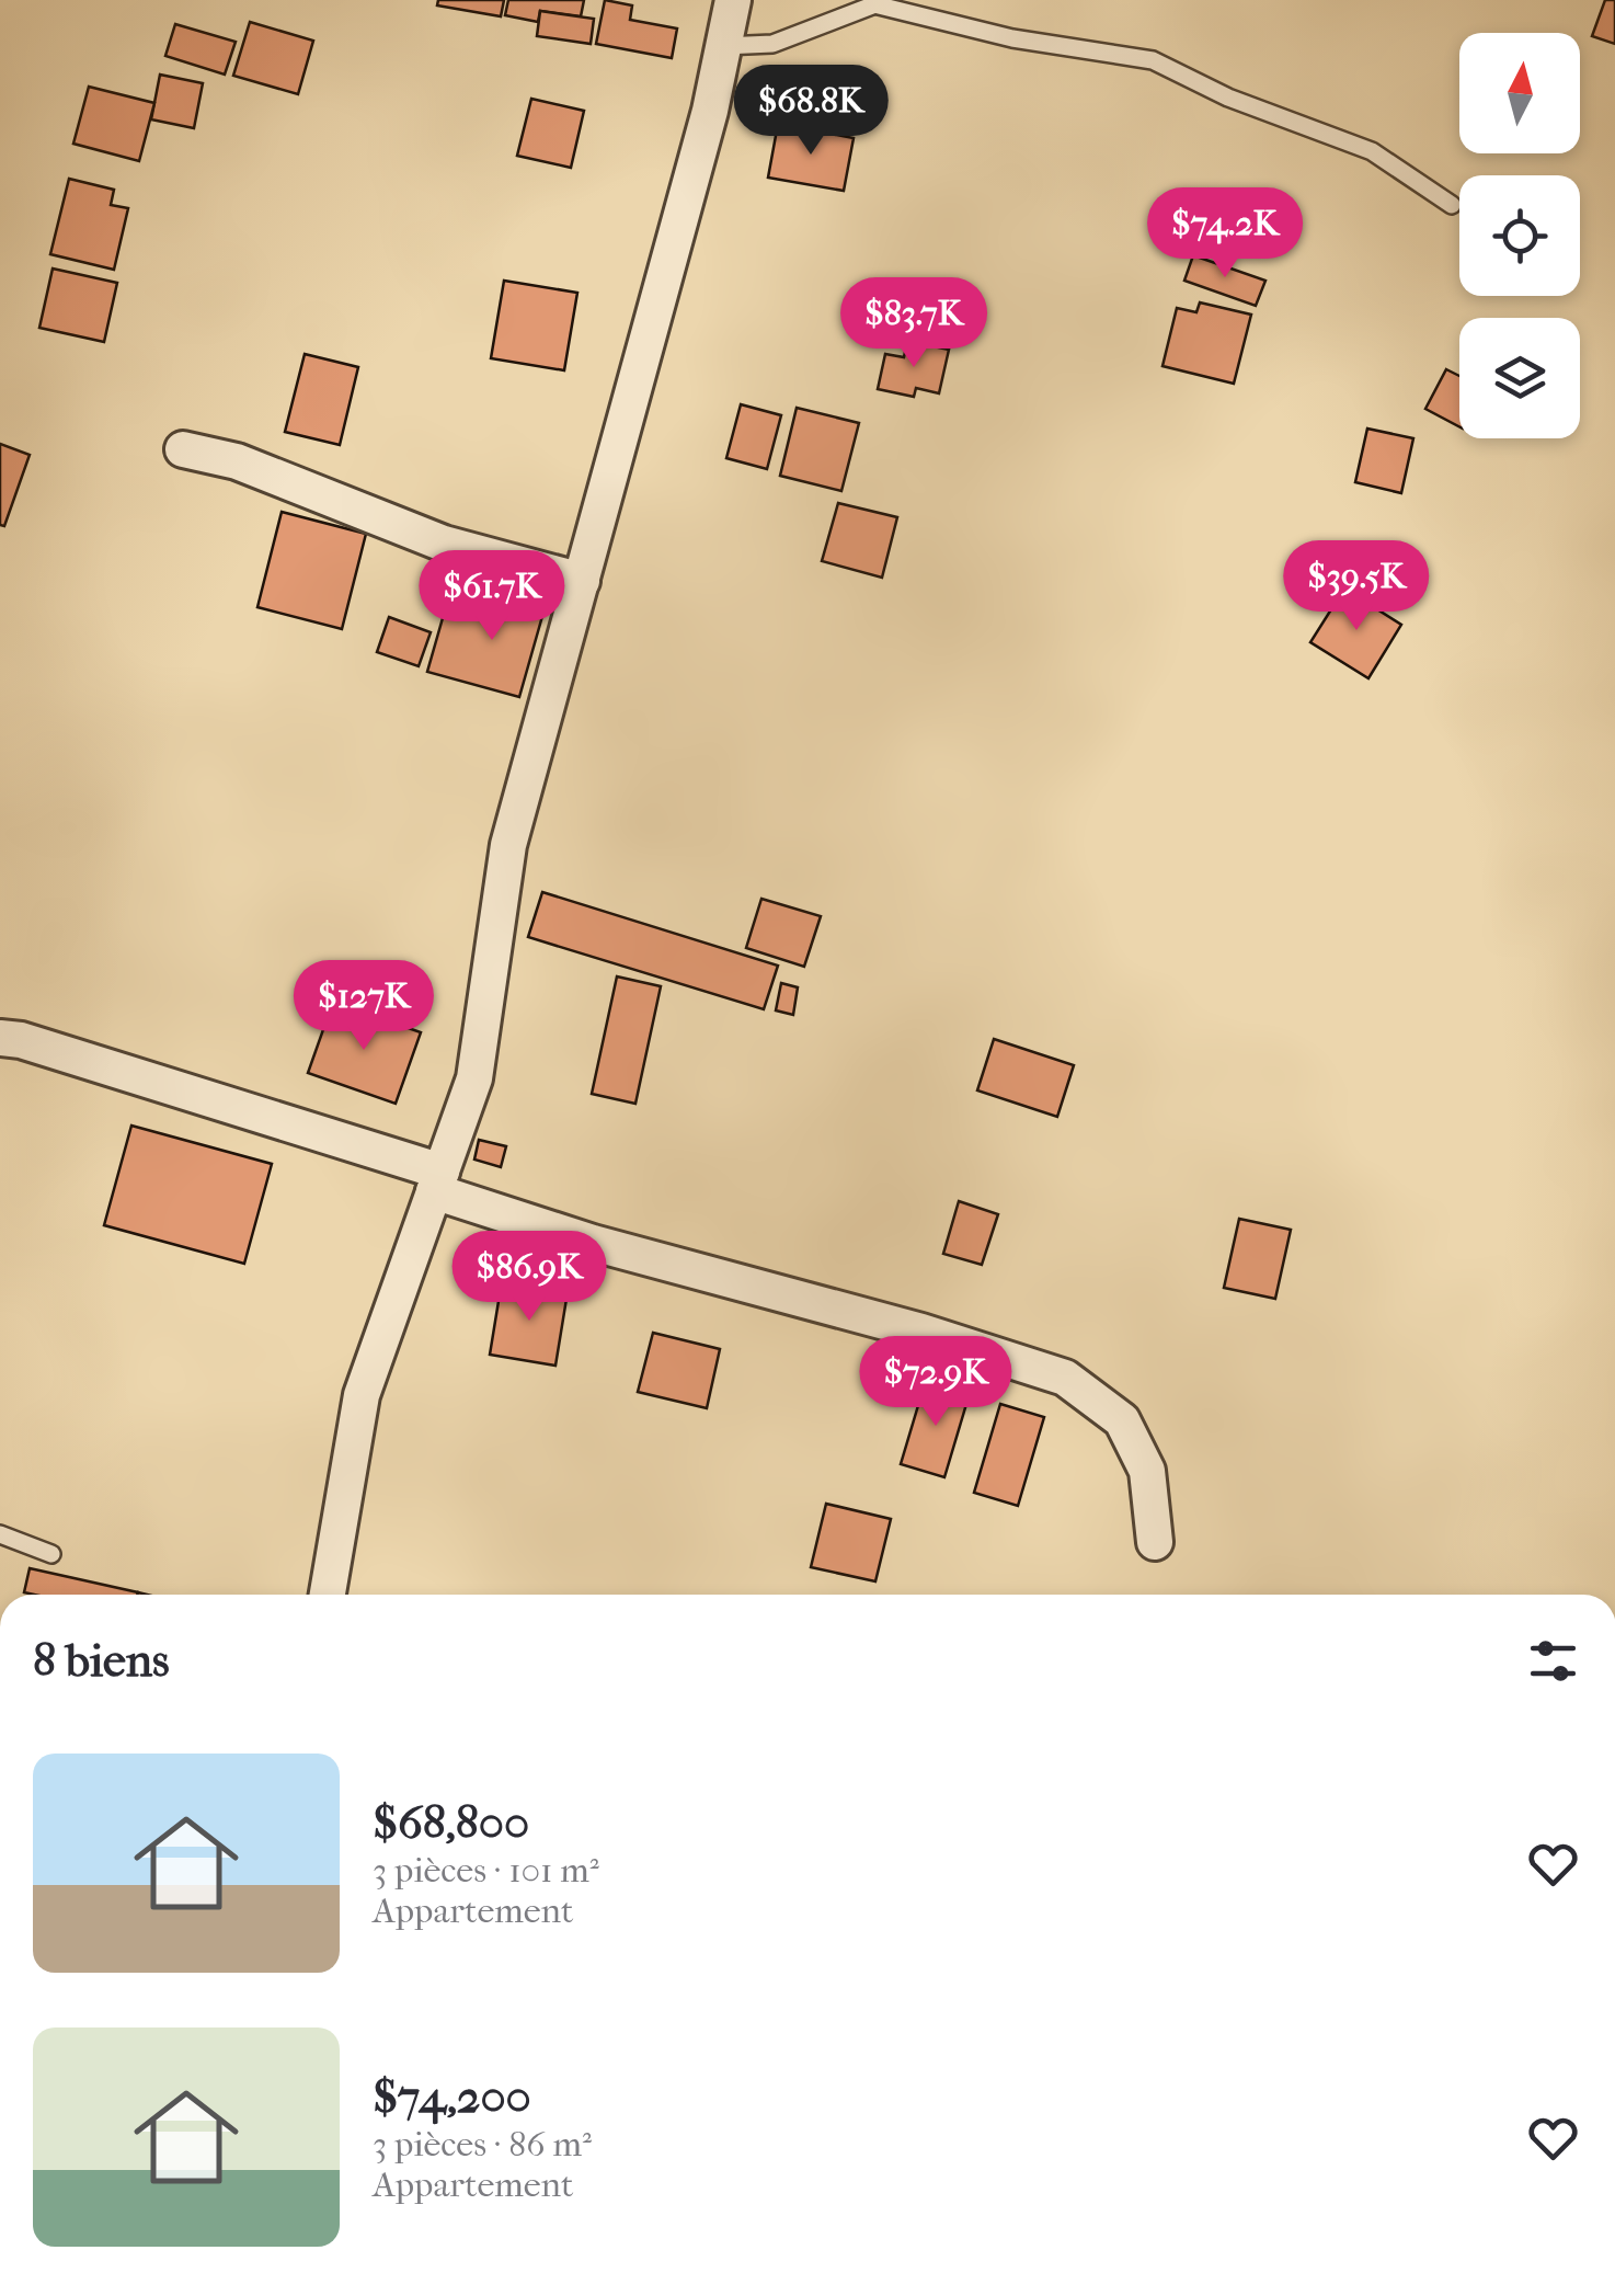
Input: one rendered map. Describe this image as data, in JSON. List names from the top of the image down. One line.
{"north":"top","page":{"price":["$68.8K","$74.2K","$83.7K","$39.5K","$61.7K","$127K","$86.9K","$72.9K"],"heading":"8 biens","list":[{"name":"$68,800","note":"3 pièces · 101 m² · Appartement"},{"name":"$74,200","note":"3 pièces · 86 m² · Appartement"}]}}
